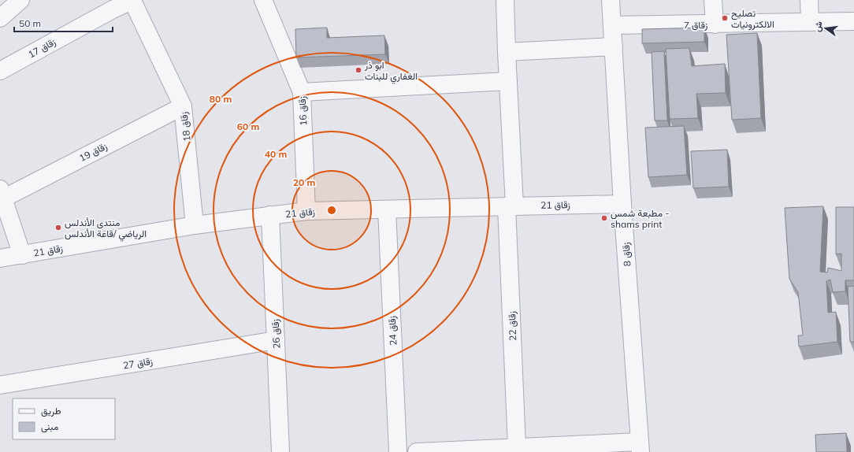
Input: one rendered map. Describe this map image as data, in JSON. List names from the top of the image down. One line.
{"streets":{"street":["زقاق 7","زقاق 17","زقاق 16","زقاق 18","زقاق 19","زقاق 21","زقاق 8","زقاق 22","زقاق 24","زقاق 26","زقاق 27"]},"crossings":[["زقاق 7","زقاق 8"],["زقاق 17","زقاق 18"],["زقاق 16","زقاق 21"],["زقاق 18","زقاق 19"],["زقاق 18","زقاق 21"],["زقاق 21","زقاق 8"],["زقاق 21","زقاق 22"],["زقاق 21","زقاق 24"],["زقاق 21","زقاق 26"],["زقاق 26","زقاق 27"]],"places":["تصليح الالكترونيات","ابو ذر الغفاري للبنات","مطبعة شمس - shams print","منتدى الأندلس الرياضي /قاعة الأندلس"],"legend":["طريق","مبنى"],"scale_bar":"50 m","north":"left","rings":["80 m","60 m","40 m","20 m"]}
